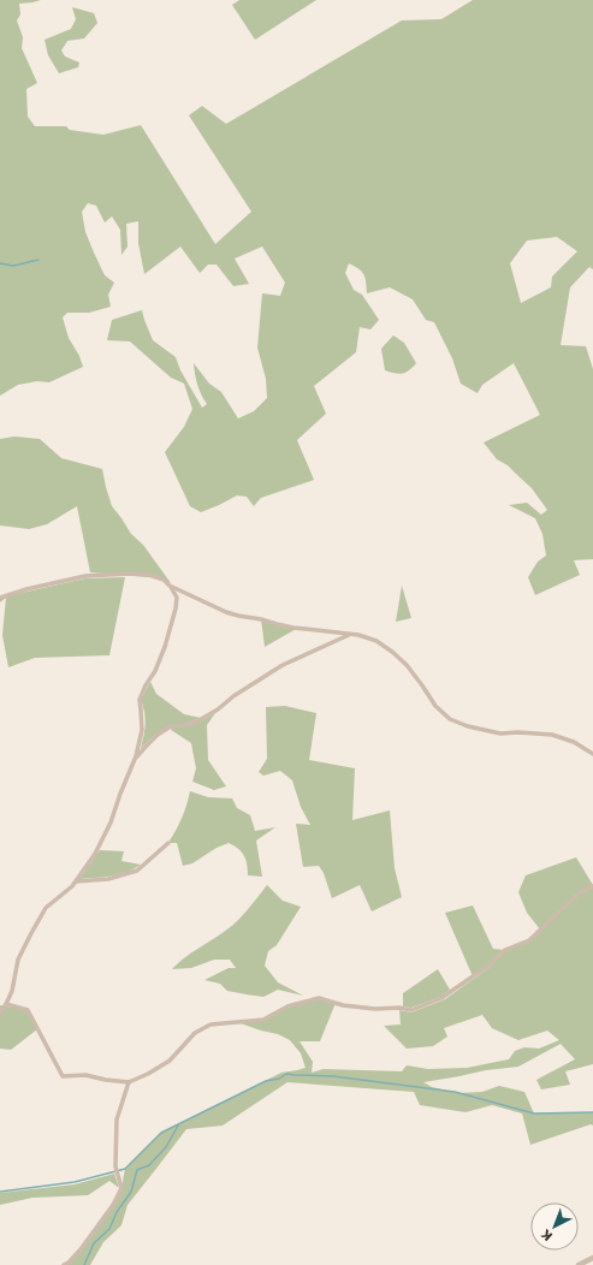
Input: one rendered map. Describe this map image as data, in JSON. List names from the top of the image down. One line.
{"north":"bottom left"}
